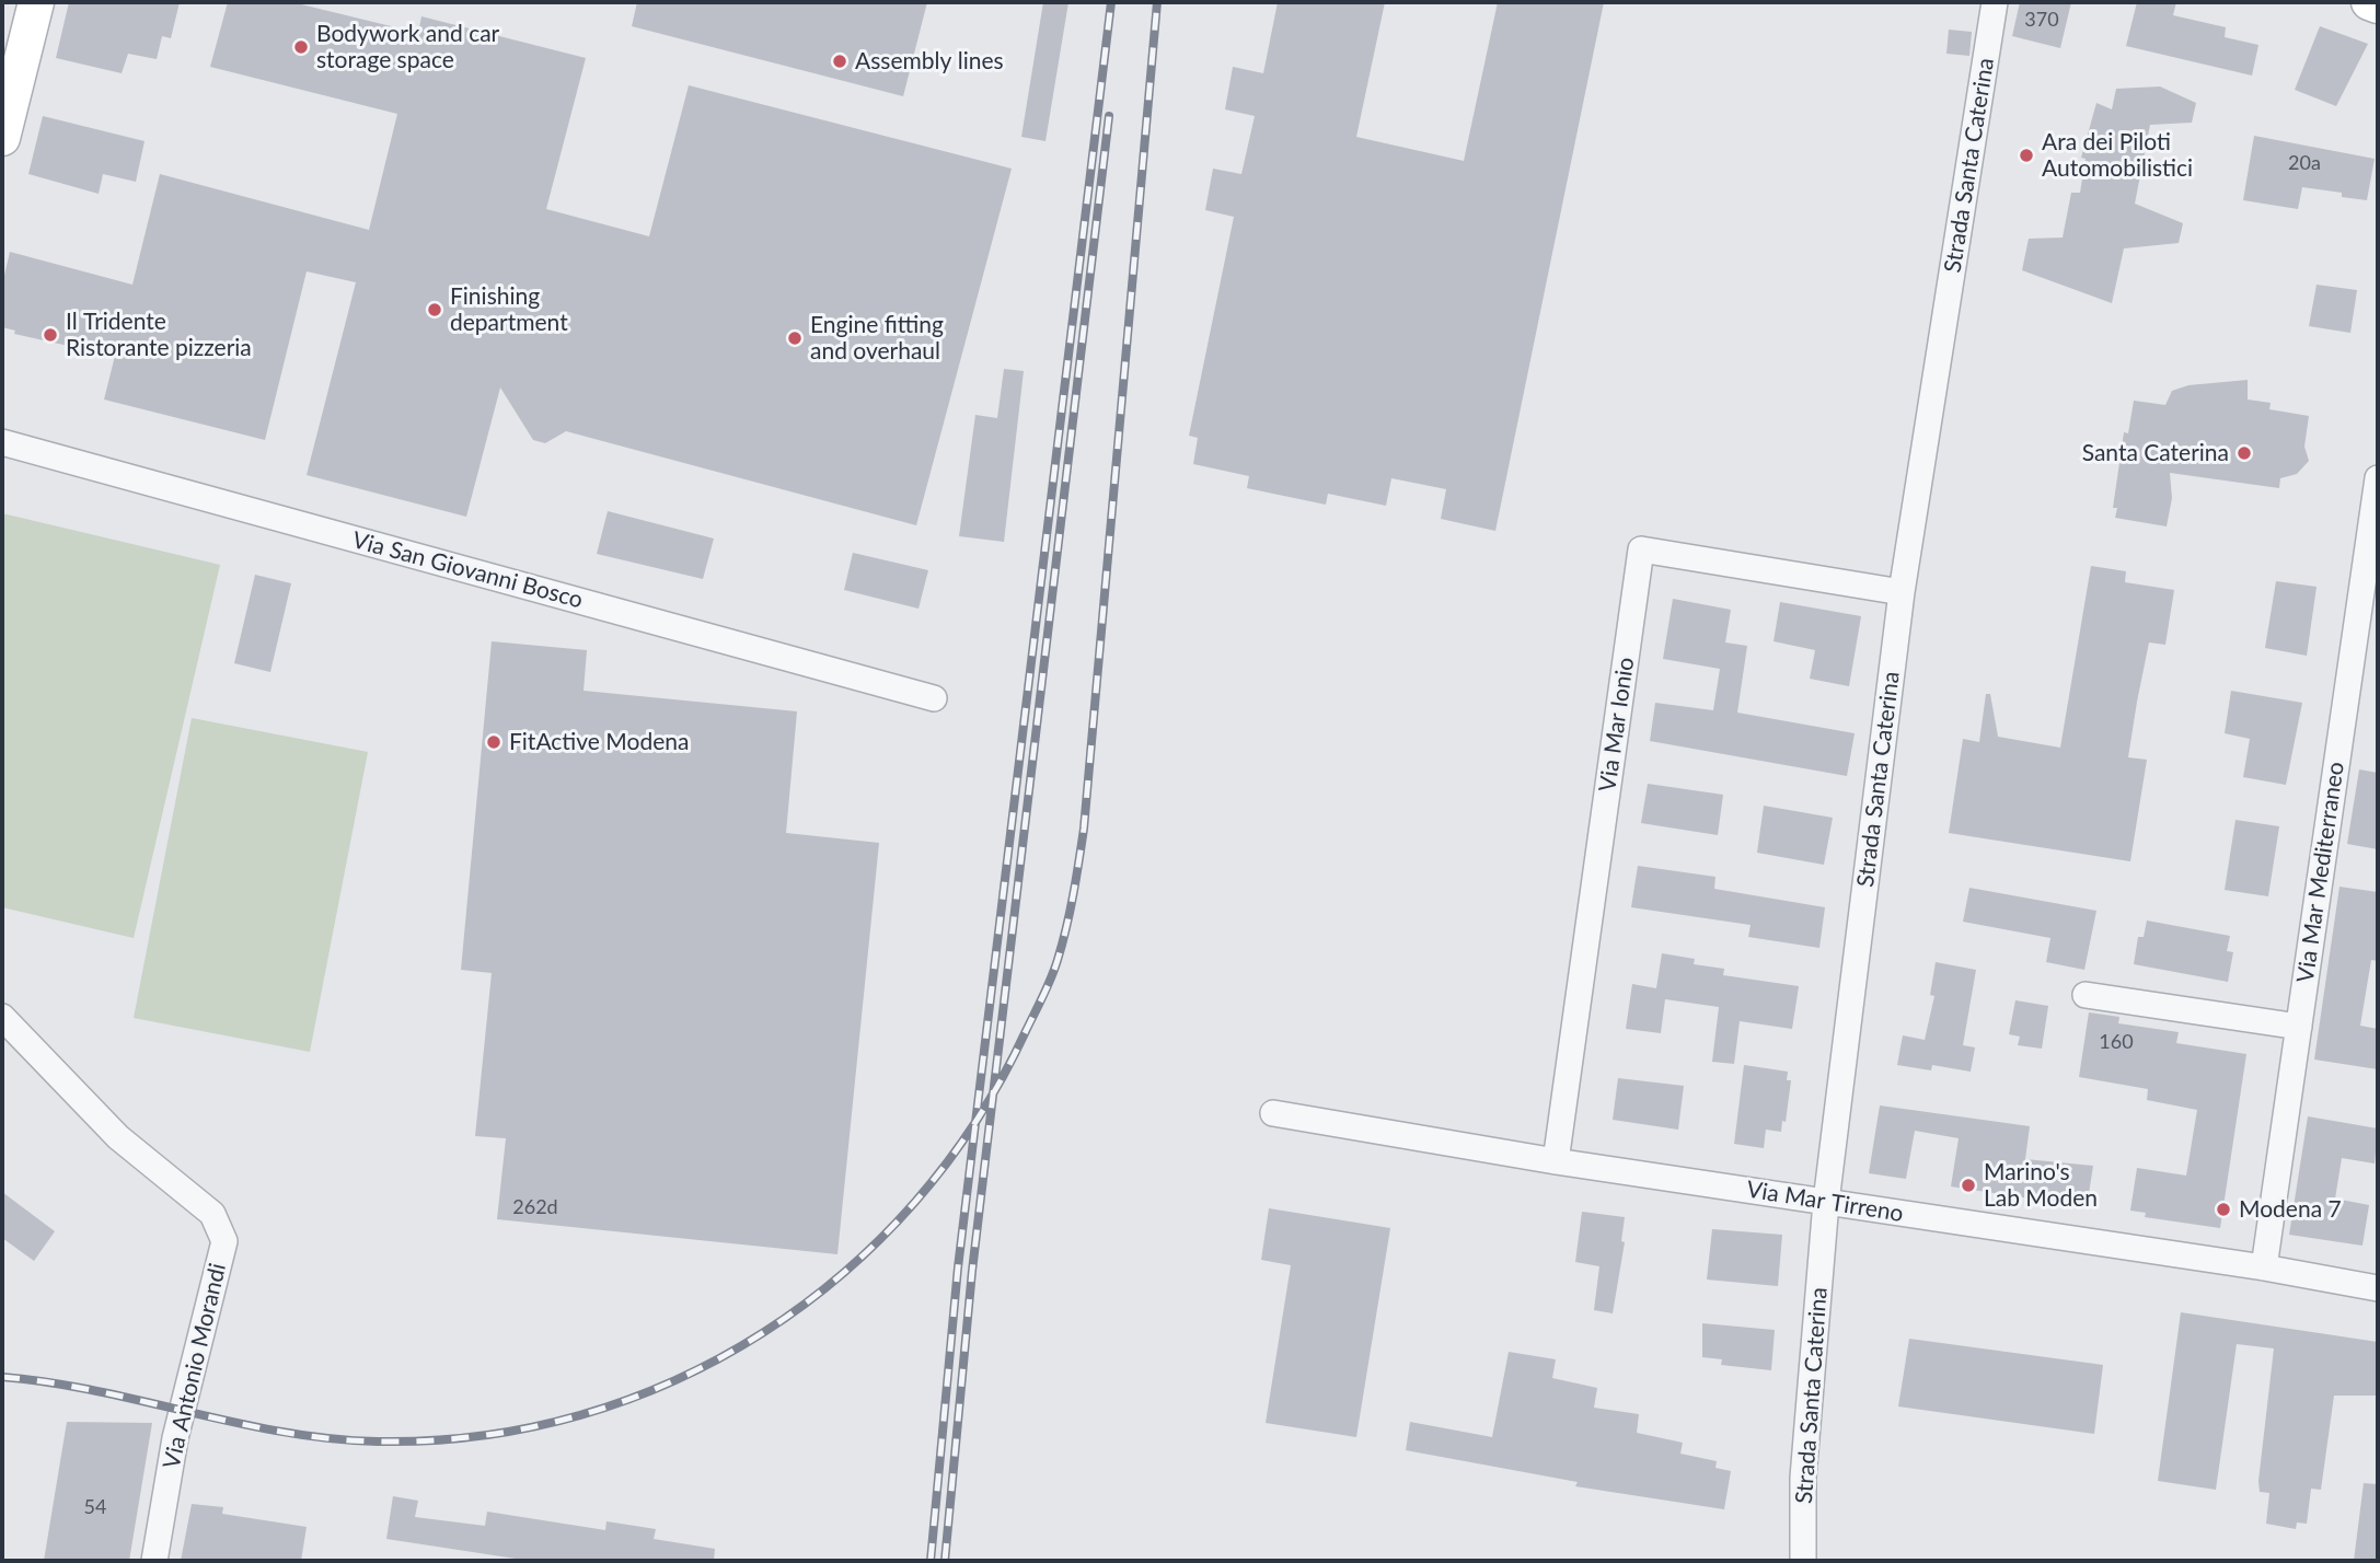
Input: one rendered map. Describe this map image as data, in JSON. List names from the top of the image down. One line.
{"streets":{"street":["Strada Santa Caterina","Via San Giovanni Bosco","Via Mar Ionio","Via Mar Mediterraneo","Via Mar Tirreno","Via Antonio Morandi"]},"crossings":[["Strada Santa Caterina","Via Mar Ionio"],["Strada Santa Caterina","Via Mar Tirreno"],["Via Mar Ionio","Via Mar Tirreno"],["Via Mar Mediterraneo","Via Mar Tirreno"]],"places":["Bodywork and car storage space","Assembly lines","Ara dei Piloti Automobilistici","Finishing department","Il Tridente Ristorante pizzeria","Engine fitting and overhaul","Santa Caterina","FitActive Modena","Marino's Lab Moden","Modena 7"],"house_numbers":["370","20a","160","262d","54"]}
